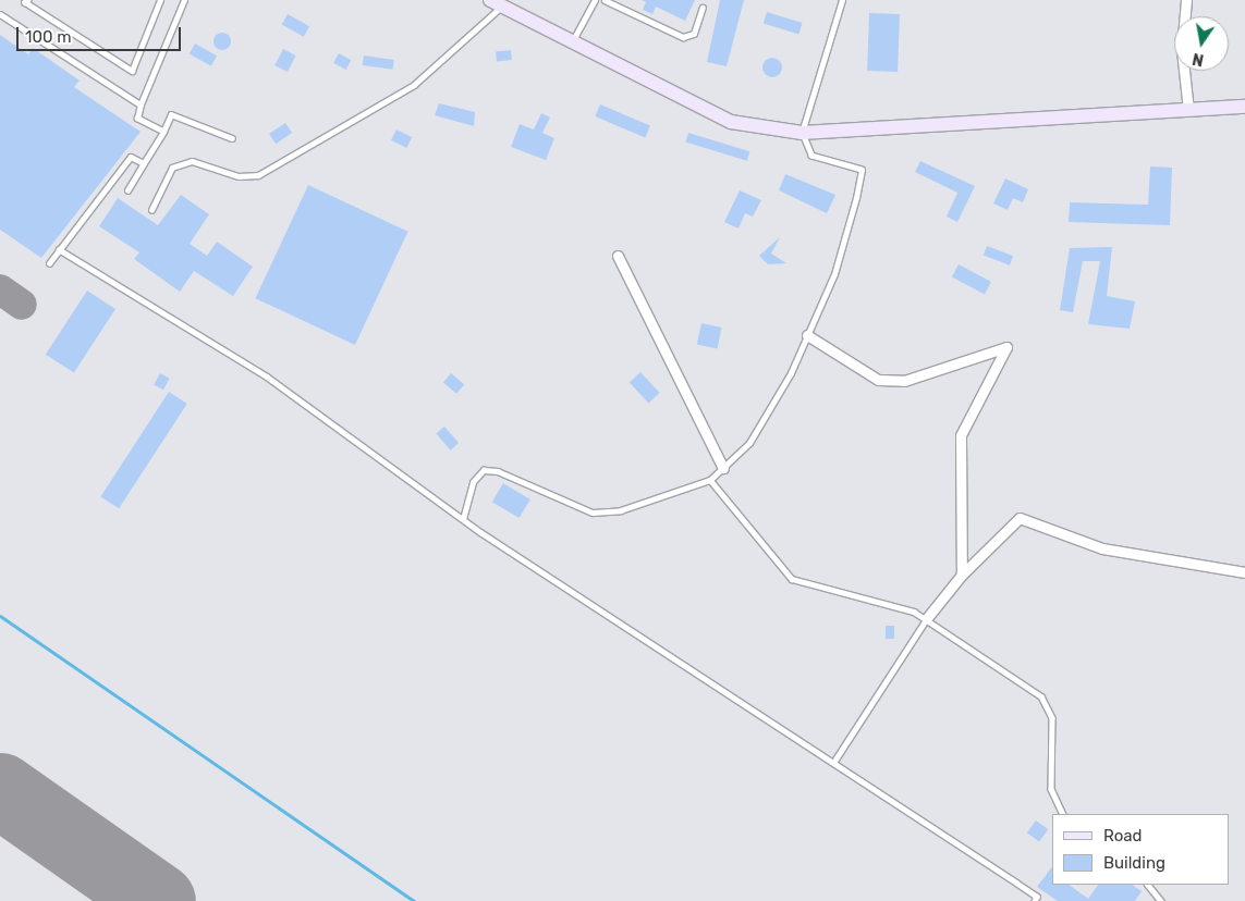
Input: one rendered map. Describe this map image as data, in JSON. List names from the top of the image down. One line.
{"legend":["Road","Building"],"scale_bar":"100 m","north":"bottom"}
